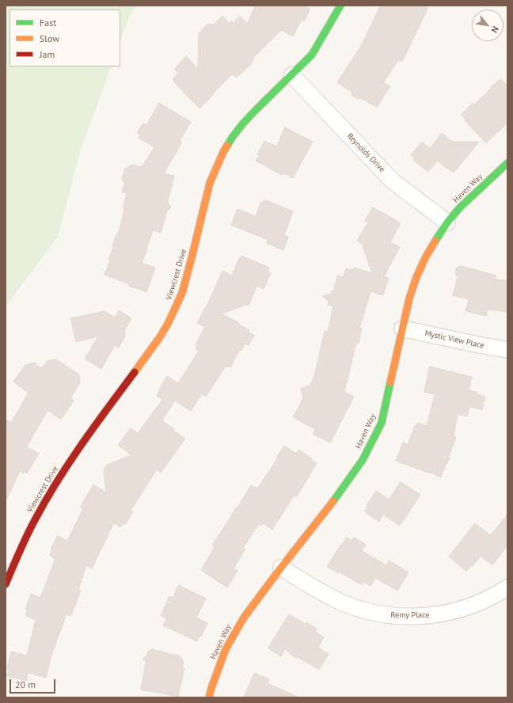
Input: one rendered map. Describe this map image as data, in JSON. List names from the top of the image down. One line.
{"streets":{"street":["Reynolds Drive","Haven Way","Viewcrest Drive","Mystic View Place","Remy Place"]},"crossings":[["Reynolds Drive","Haven Way"],["Reynolds Drive","Viewcrest Drive"],["Haven Way","Mystic View Place"],["Haven Way","Remy Place"]],"legend":["Fast","Slow","Jam"],"scale_bar":"20 m","north":"bottom right"}
